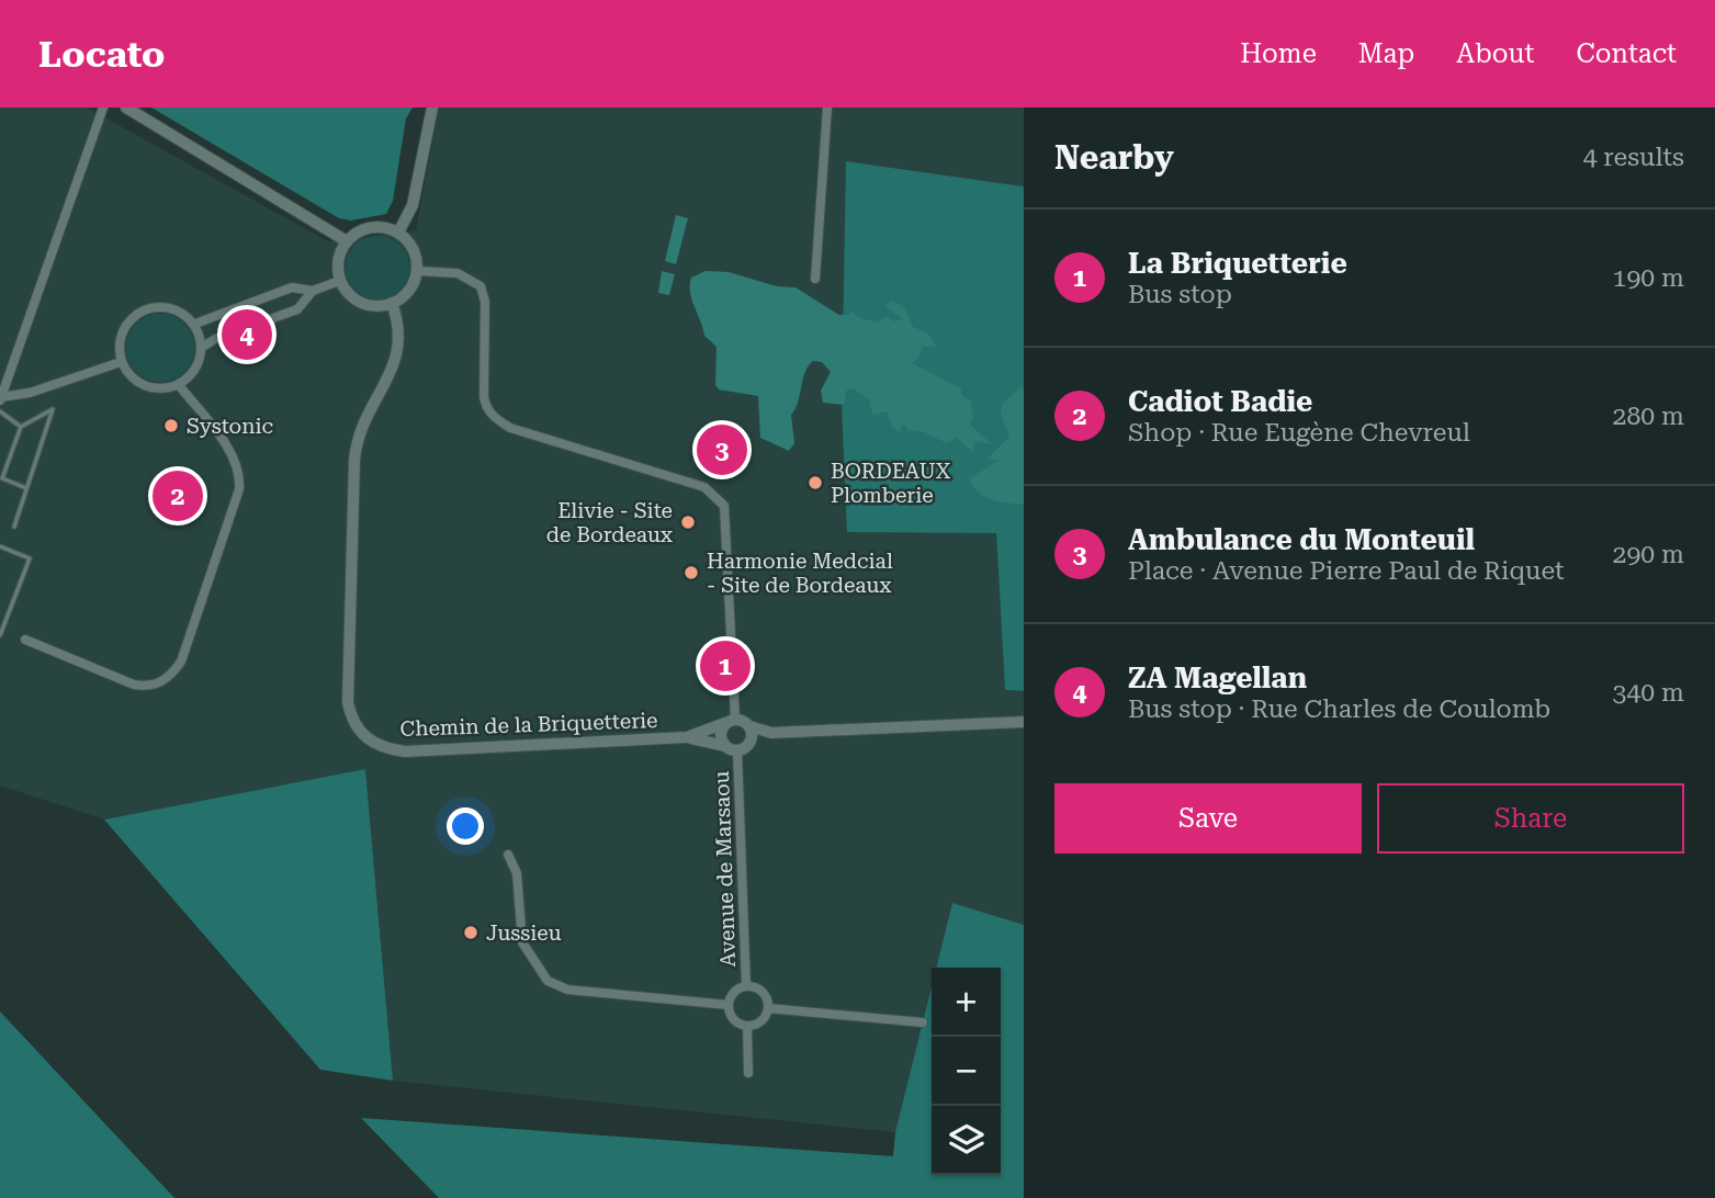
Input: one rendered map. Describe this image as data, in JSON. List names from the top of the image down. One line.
{"streets":{"street":["Chemin de la Briquetterie","Avenue de Marsaou"]},"crossings":[["Chemin de la Briquetterie","Avenue de Marsaou"]],"places":["Systonic","BORDEAUX Plomberie","Elivie - Site de Bordeaux","Harmonie Medcial - Site de Bordeaux","Jussieu"],"page":{"header":"Locato","nav":["Home","Map","About","Contact"],"heading":["Nearby","4 results"],"list":[{"mark":"1","name":"La Briquetterie","note":"Bus stop","value":"190 m"},{"mark":"2","name":"Cadiot Badie","note":"Shop · Rue Eugène Chevreul","value":"280 m"},{"mark":"3","name":"Ambulance du Monteuil","note":"Place · Avenue Pierre Paul de Riquet","value":"290 m"},{"mark":"4","name":"ZA Magellan","note":"Bus stop · Rue Charles de Coulomb","value":"340 m"}],"pins":["4","3","2","1"],"buttons":["Save","Share"],"map_buttons":["+","−"]}}
